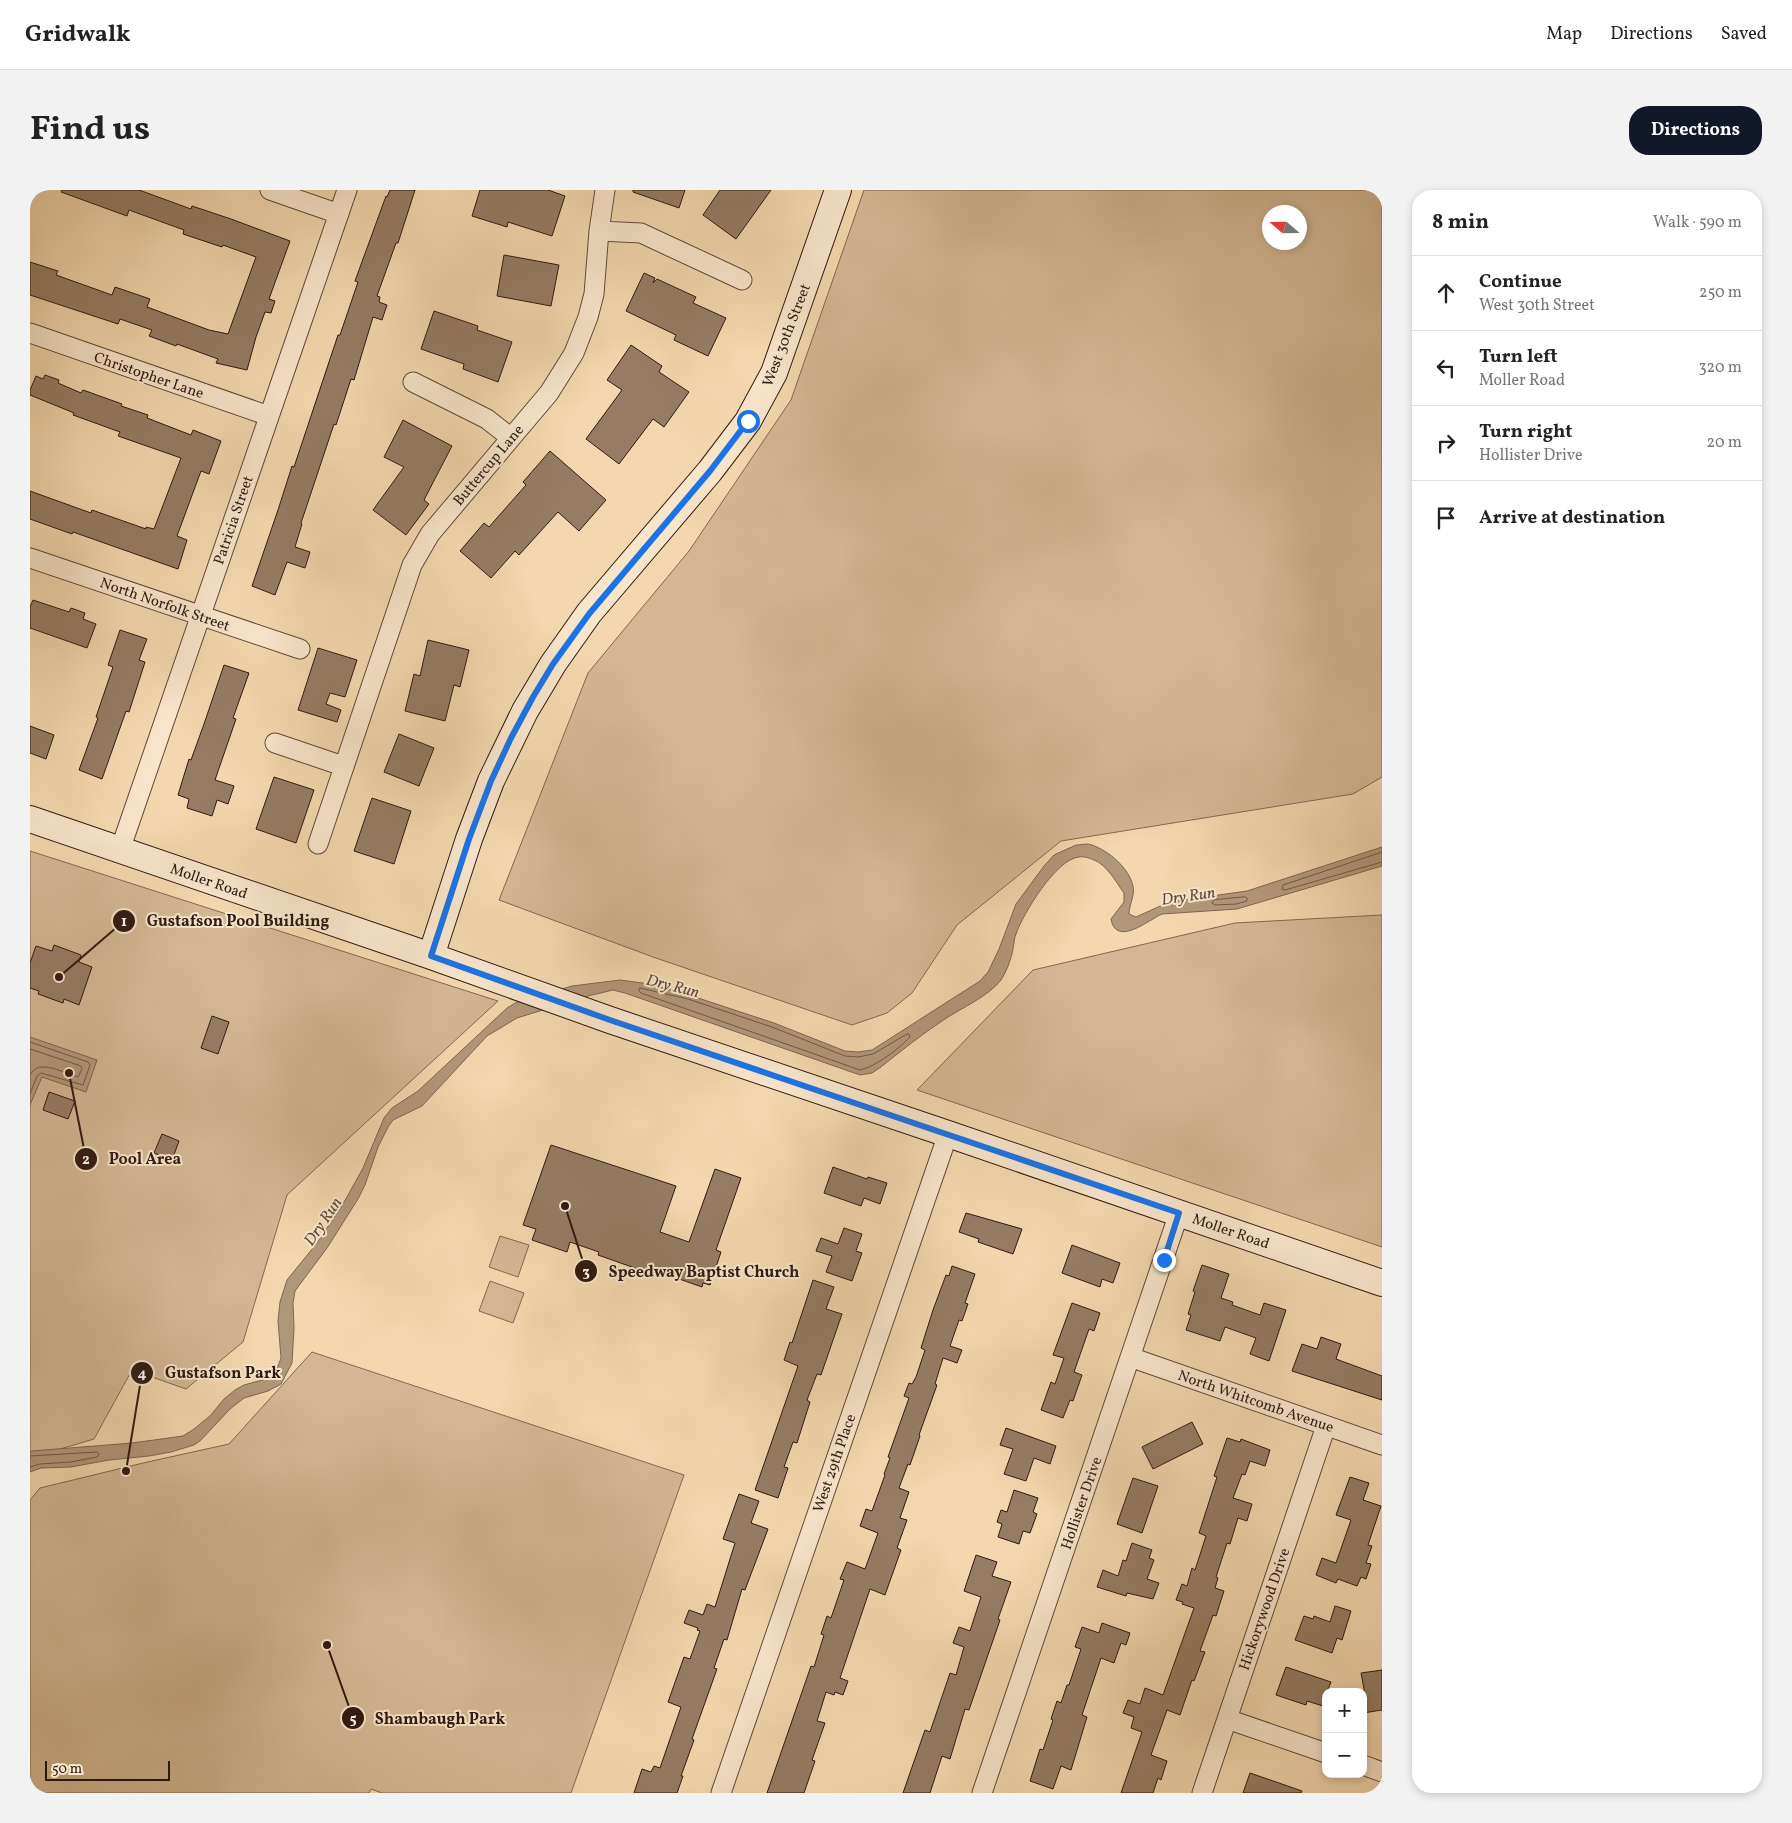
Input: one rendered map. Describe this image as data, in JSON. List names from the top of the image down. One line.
{"streets":{"street":["West 30th Street","Christopher Lane","Buttercup Lane","Patricia Street","North Norfolk Street","Moller Road","North Whitcomb Avenue","West 29th Place","Hollister Drive","Hickorywood Drive"]},"crossings":[["West 30th Street","Moller Road"],["Christopher Lane","Patricia Street"],["Patricia Street","North Norfolk Street"],["Patricia Street","Moller Road"],["Moller Road","West 29th Place"],["Moller Road","Hollister Drive"],["North Whitcomb Avenue","Hollister Drive"],["North Whitcomb Avenue","Hickorywood Drive"]],"water":["Dry Run"],"places":["Gustafson Pool Building","Pool Area","Speedway Baptist Church","Gustafson Park","Shambaugh Park"],"scale_bar":"50 m","north":"left","page":{"header":"Gridwalk","nav":["Map","Directions","Saved"],"title":"Find us","buttons":"Directions","heading":["8 min","Walk · 590 m"],"list":[["Continue","West 30th Street","250 m"],["Turn left","Moller Road","320 m"],["Turn right","Hollister Drive","20 m"],"Arrive at destination"],"map_buttons":["+","−"],"scale":"50 m"}}
